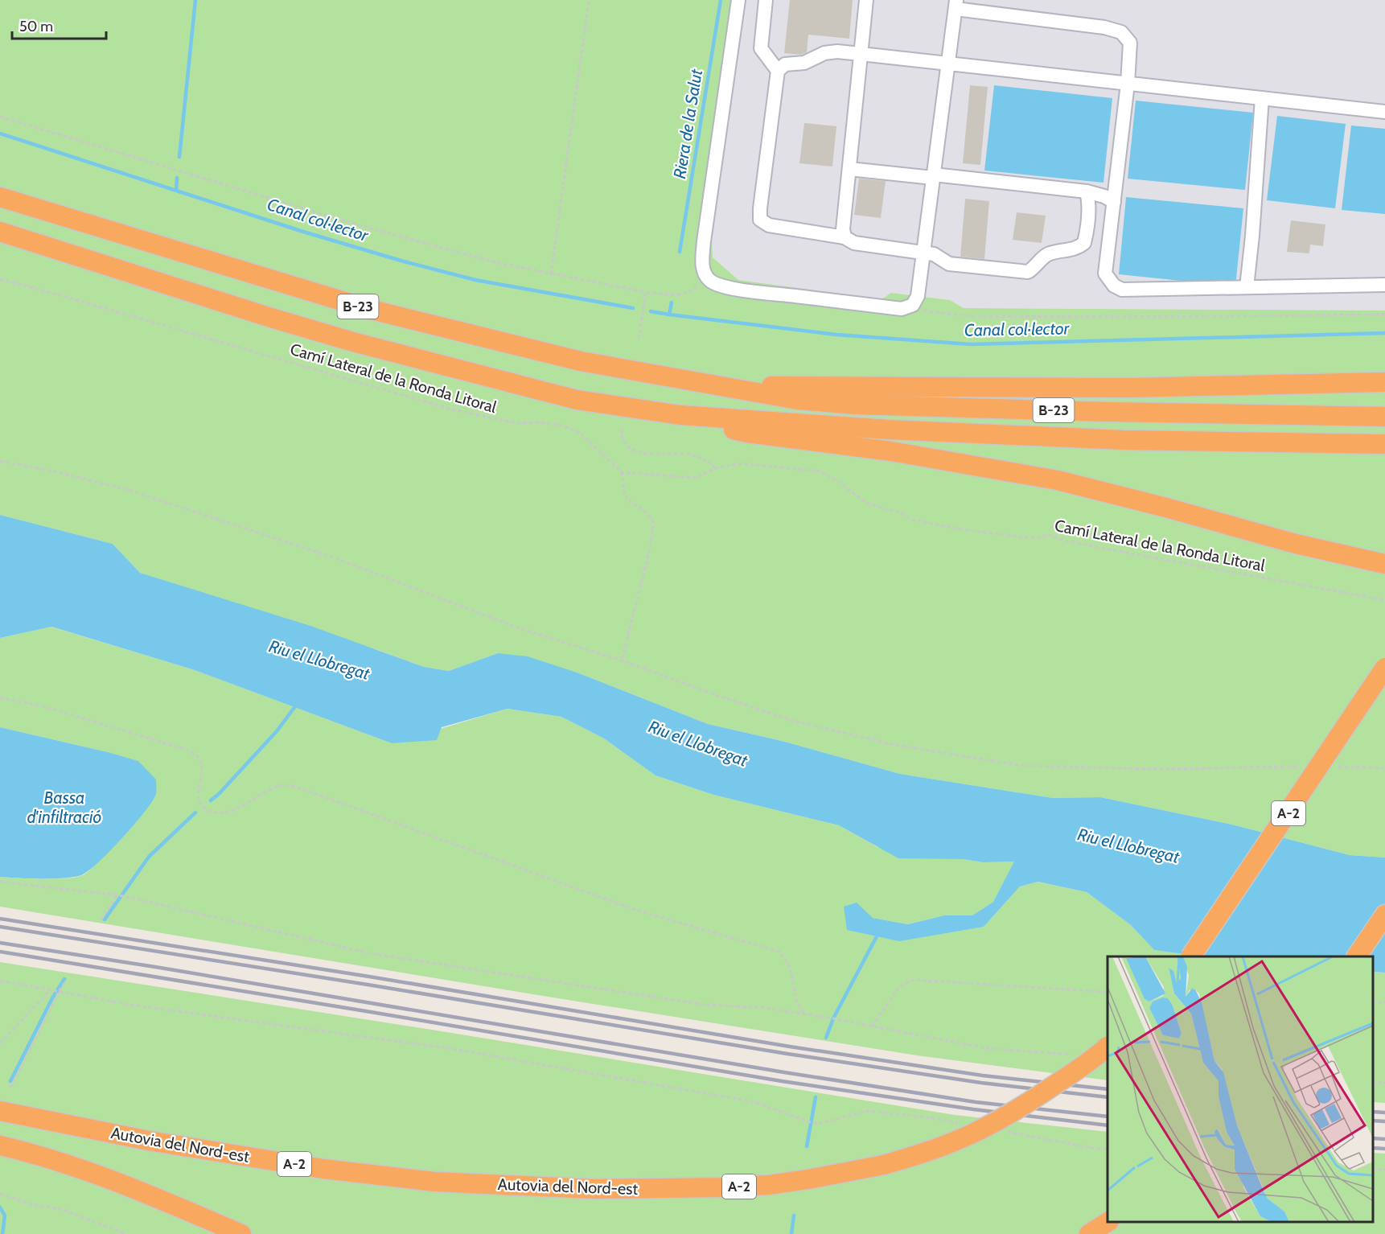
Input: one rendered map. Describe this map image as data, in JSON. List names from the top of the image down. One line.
{"streets":{"highway":["B-23","A-2","Autovia del Nord-est"],"path":["Camí Lateral de la Ronda Litoral"]},"water":["Riera de la Salut","Canal col·lector","Riu el Llobregat","Bassa d'infiltració"],"scale_bar":"50 m"}
